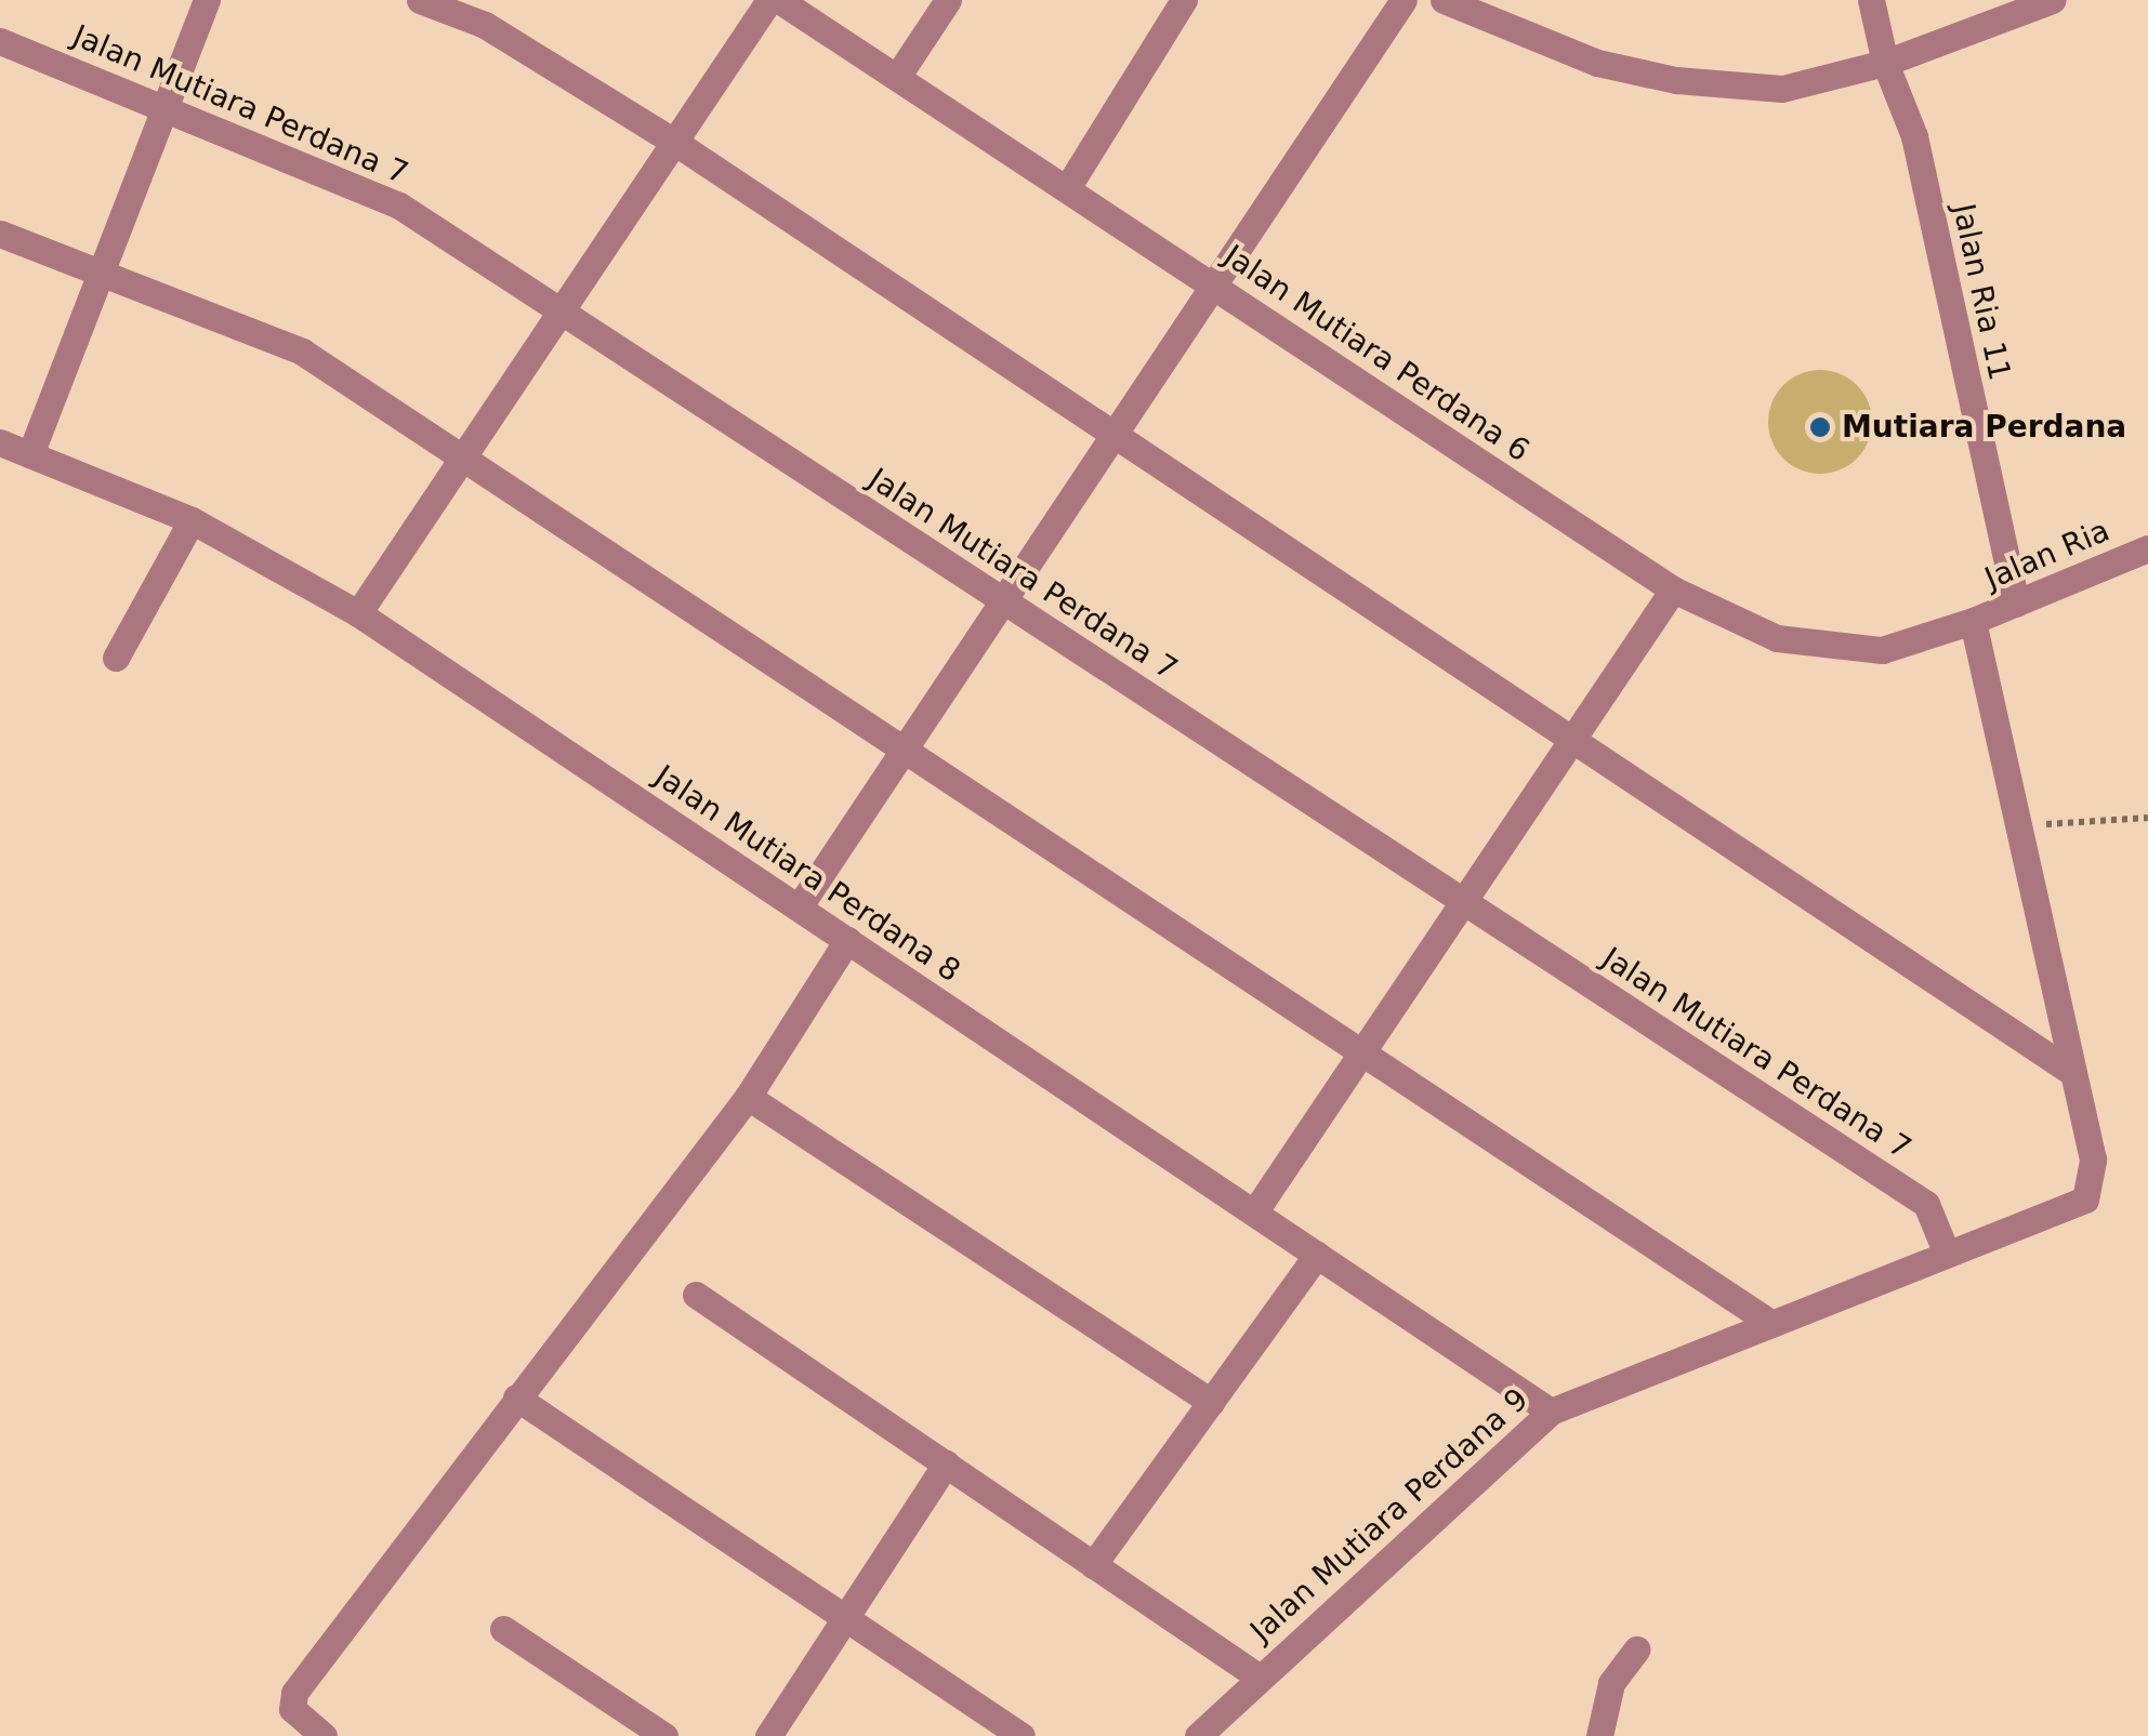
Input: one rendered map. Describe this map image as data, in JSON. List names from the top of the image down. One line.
{"streets":{"street":["Jalan Mutiara Perdana 7","Jalan Ria 11","Jalan Mutiara Perdana 6","Jalan Ria","Jalan Mutiara Perdana 8","Jalan Mutiara Perdana 9"]},"crossings":[["Jalan Mutiara Perdana 7","Jalan Mutiara Perdana 9"],["Jalan Ria 11","Jalan Ria"],["Jalan Mutiara Perdana 6","Jalan Ria"],["Jalan Mutiara Perdana 8","Jalan Mutiara Perdana 9"]],"places":["Mutiara Perdana"]}
